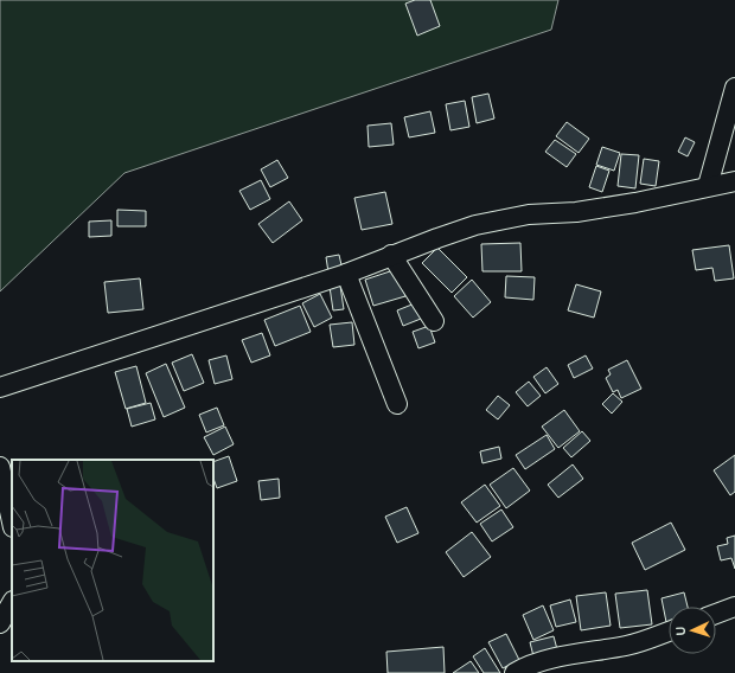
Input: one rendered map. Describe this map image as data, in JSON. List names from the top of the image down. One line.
{"north":"left"}
